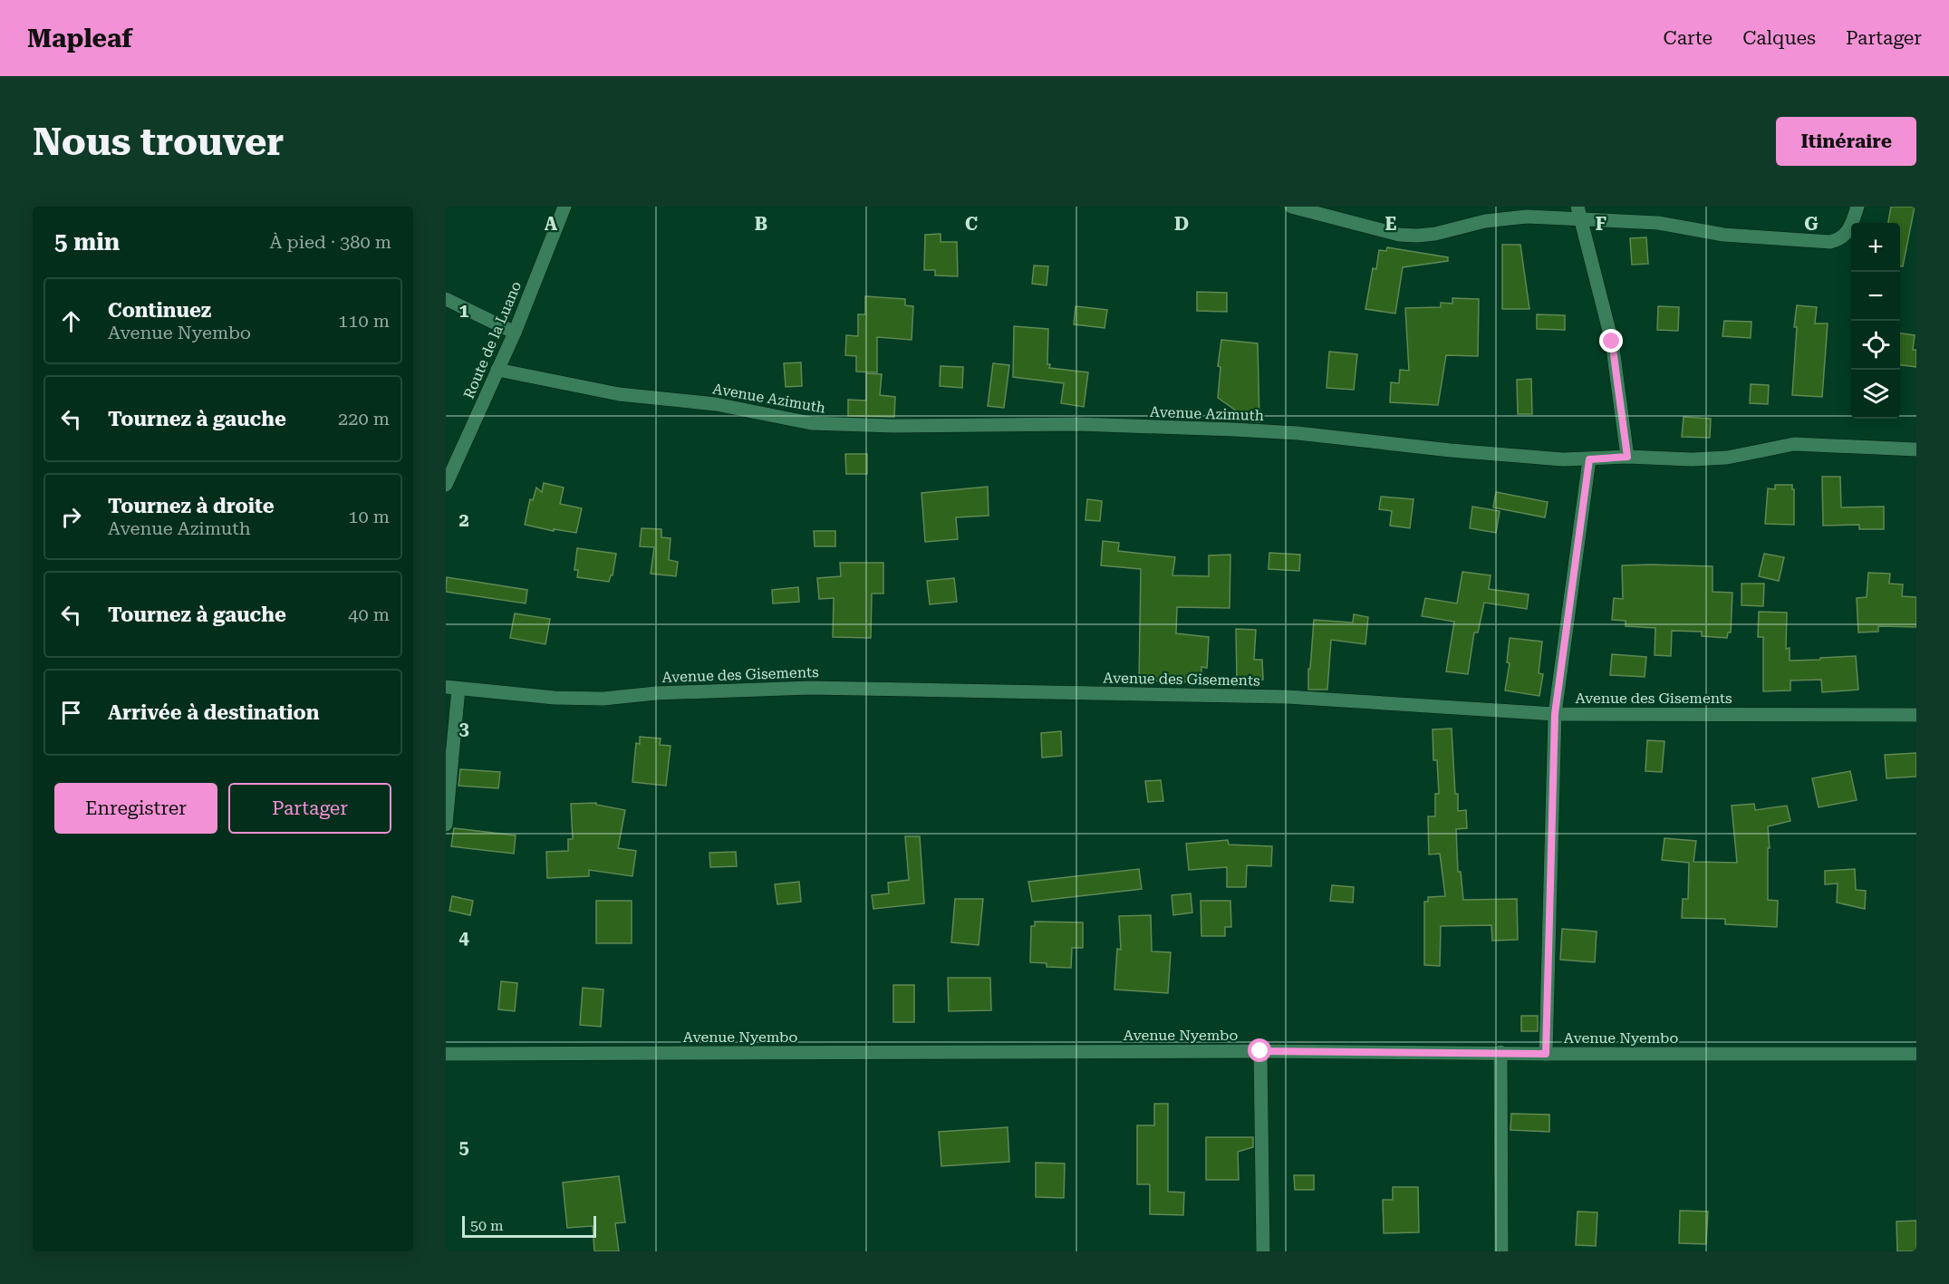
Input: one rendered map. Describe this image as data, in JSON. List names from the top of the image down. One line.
{"streets":{"street":["Route de la Luano","Avenue Azimuth","Avenue des Gisements","Avenue Nyembo"]},"crossings":[["Route de la Luano","Avenue Azimuth"]],"scale_bar":"50 m","page":{"header":"Mapleaf","nav":["Carte","Calques","Partager"],"buttons":["Itinéraire",["Enregistrer","Partager"]],"title":"Nous trouver","heading":["5 min","À pied · 380 m"],"map_buttons":["+","−"],"list":[["Continuez","Avenue Nyembo","110 m"],["Tournez à gauche","220 m"],["Tournez à droite","Avenue Azimuth","10 m"],["Tournez à gauche","40 m"],"Arrivée à destination"],"scale":"50 m"},"grid":{"columns":["A","B","C","D","E","F","G"],"rows":["1","2","3","4","5"]}}
